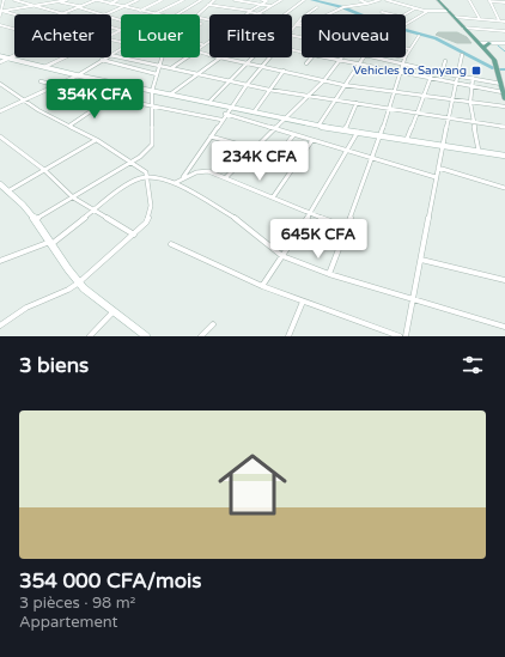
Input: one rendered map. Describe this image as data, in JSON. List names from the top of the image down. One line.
{"places":{"transit":["Vehicles to Sanyang"]},"page":{"chip":["Acheter","Louer","Filtres","Nouveau"],"price":["354K CFA","234K CFA","645K CFA"],"heading":"3 biens","list":[{"name":"354 000 CFA/mois","note":"3 pièces · 98 m² · Appartement"}]}}
